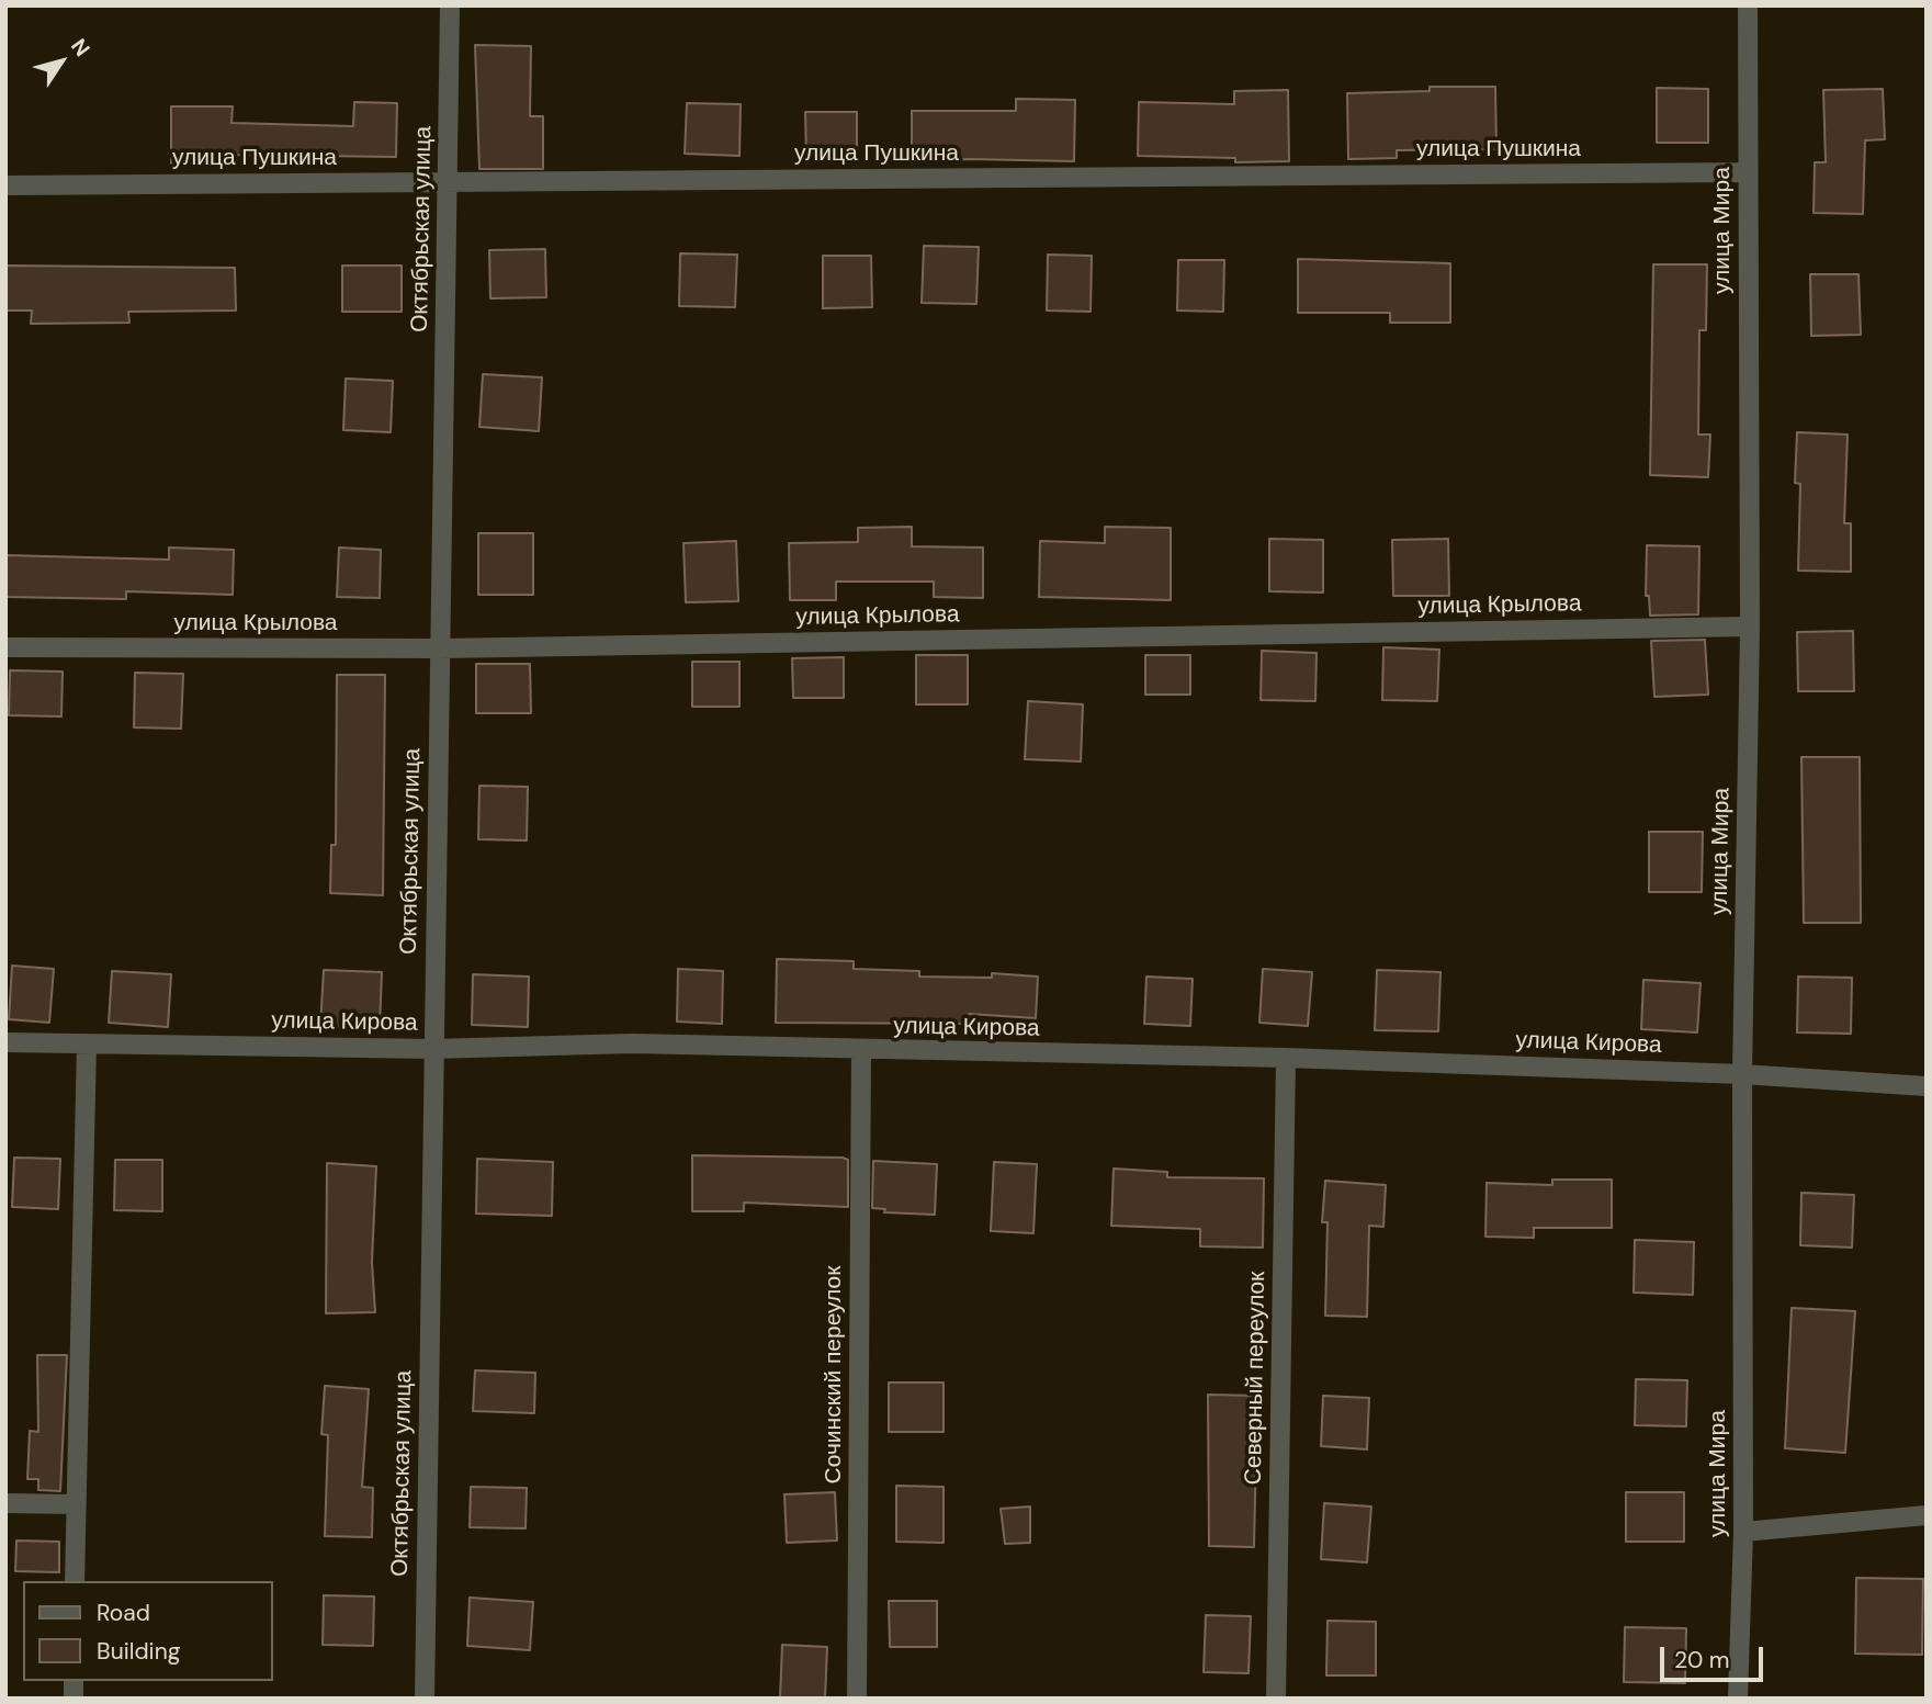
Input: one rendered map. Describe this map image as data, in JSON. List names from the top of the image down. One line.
{"streets":{"street":["улица Пушкина","Октябрьская улица","улица Мира","улица Крылова","улица Кирова","Сочинский переулок","Северный переулок"]},"crossings":[["улица Пушкина","Октябрьская улица"],["улица Пушкина","улица Мира"],["Октябрьская улица","улица Крылова"],["Октябрьская улица","улица Кирова"],["улица Мира","улица Крылова"],["улица Мира","улица Кирова"],["улица Кирова","Сочинский переулок"],["улица Кирова","Северный переулок"]],"legend":["Road","Building"],"scale_bar":"20 m","north":"top right"}
